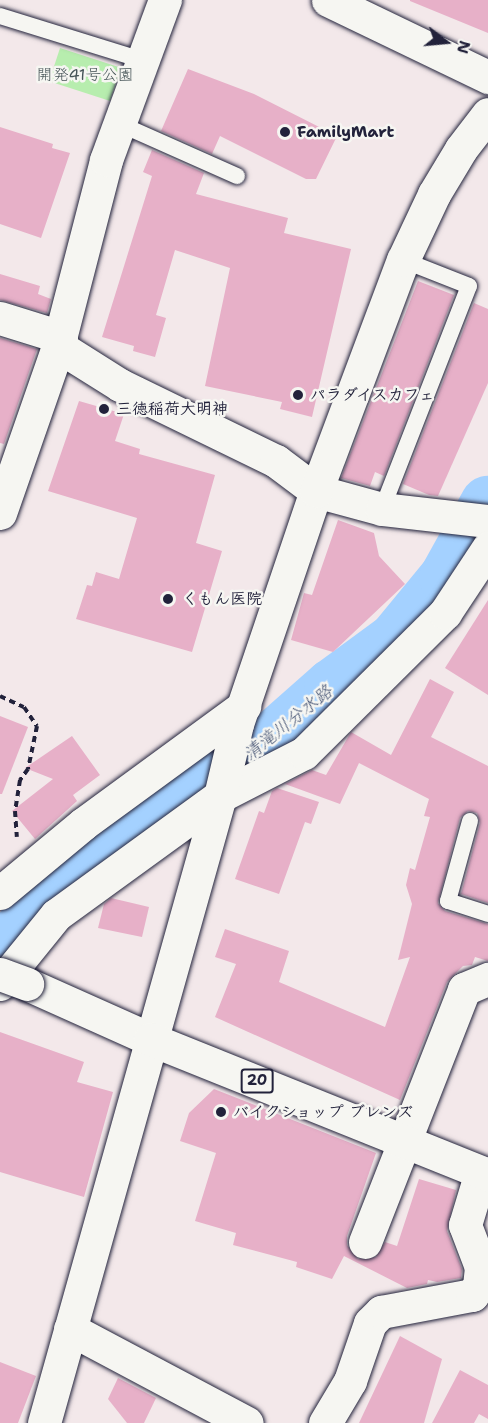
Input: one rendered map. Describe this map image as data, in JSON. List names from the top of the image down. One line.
{"streets":{"street":["20"]},"water":["清滝川分水路"],"parks":["開発41号公園"],"places":["FamilyMart","パラダイスカフェ","三徳稲荷大明神","くもん医院","バイクショップ ブレンズ"],"north":"right"}
